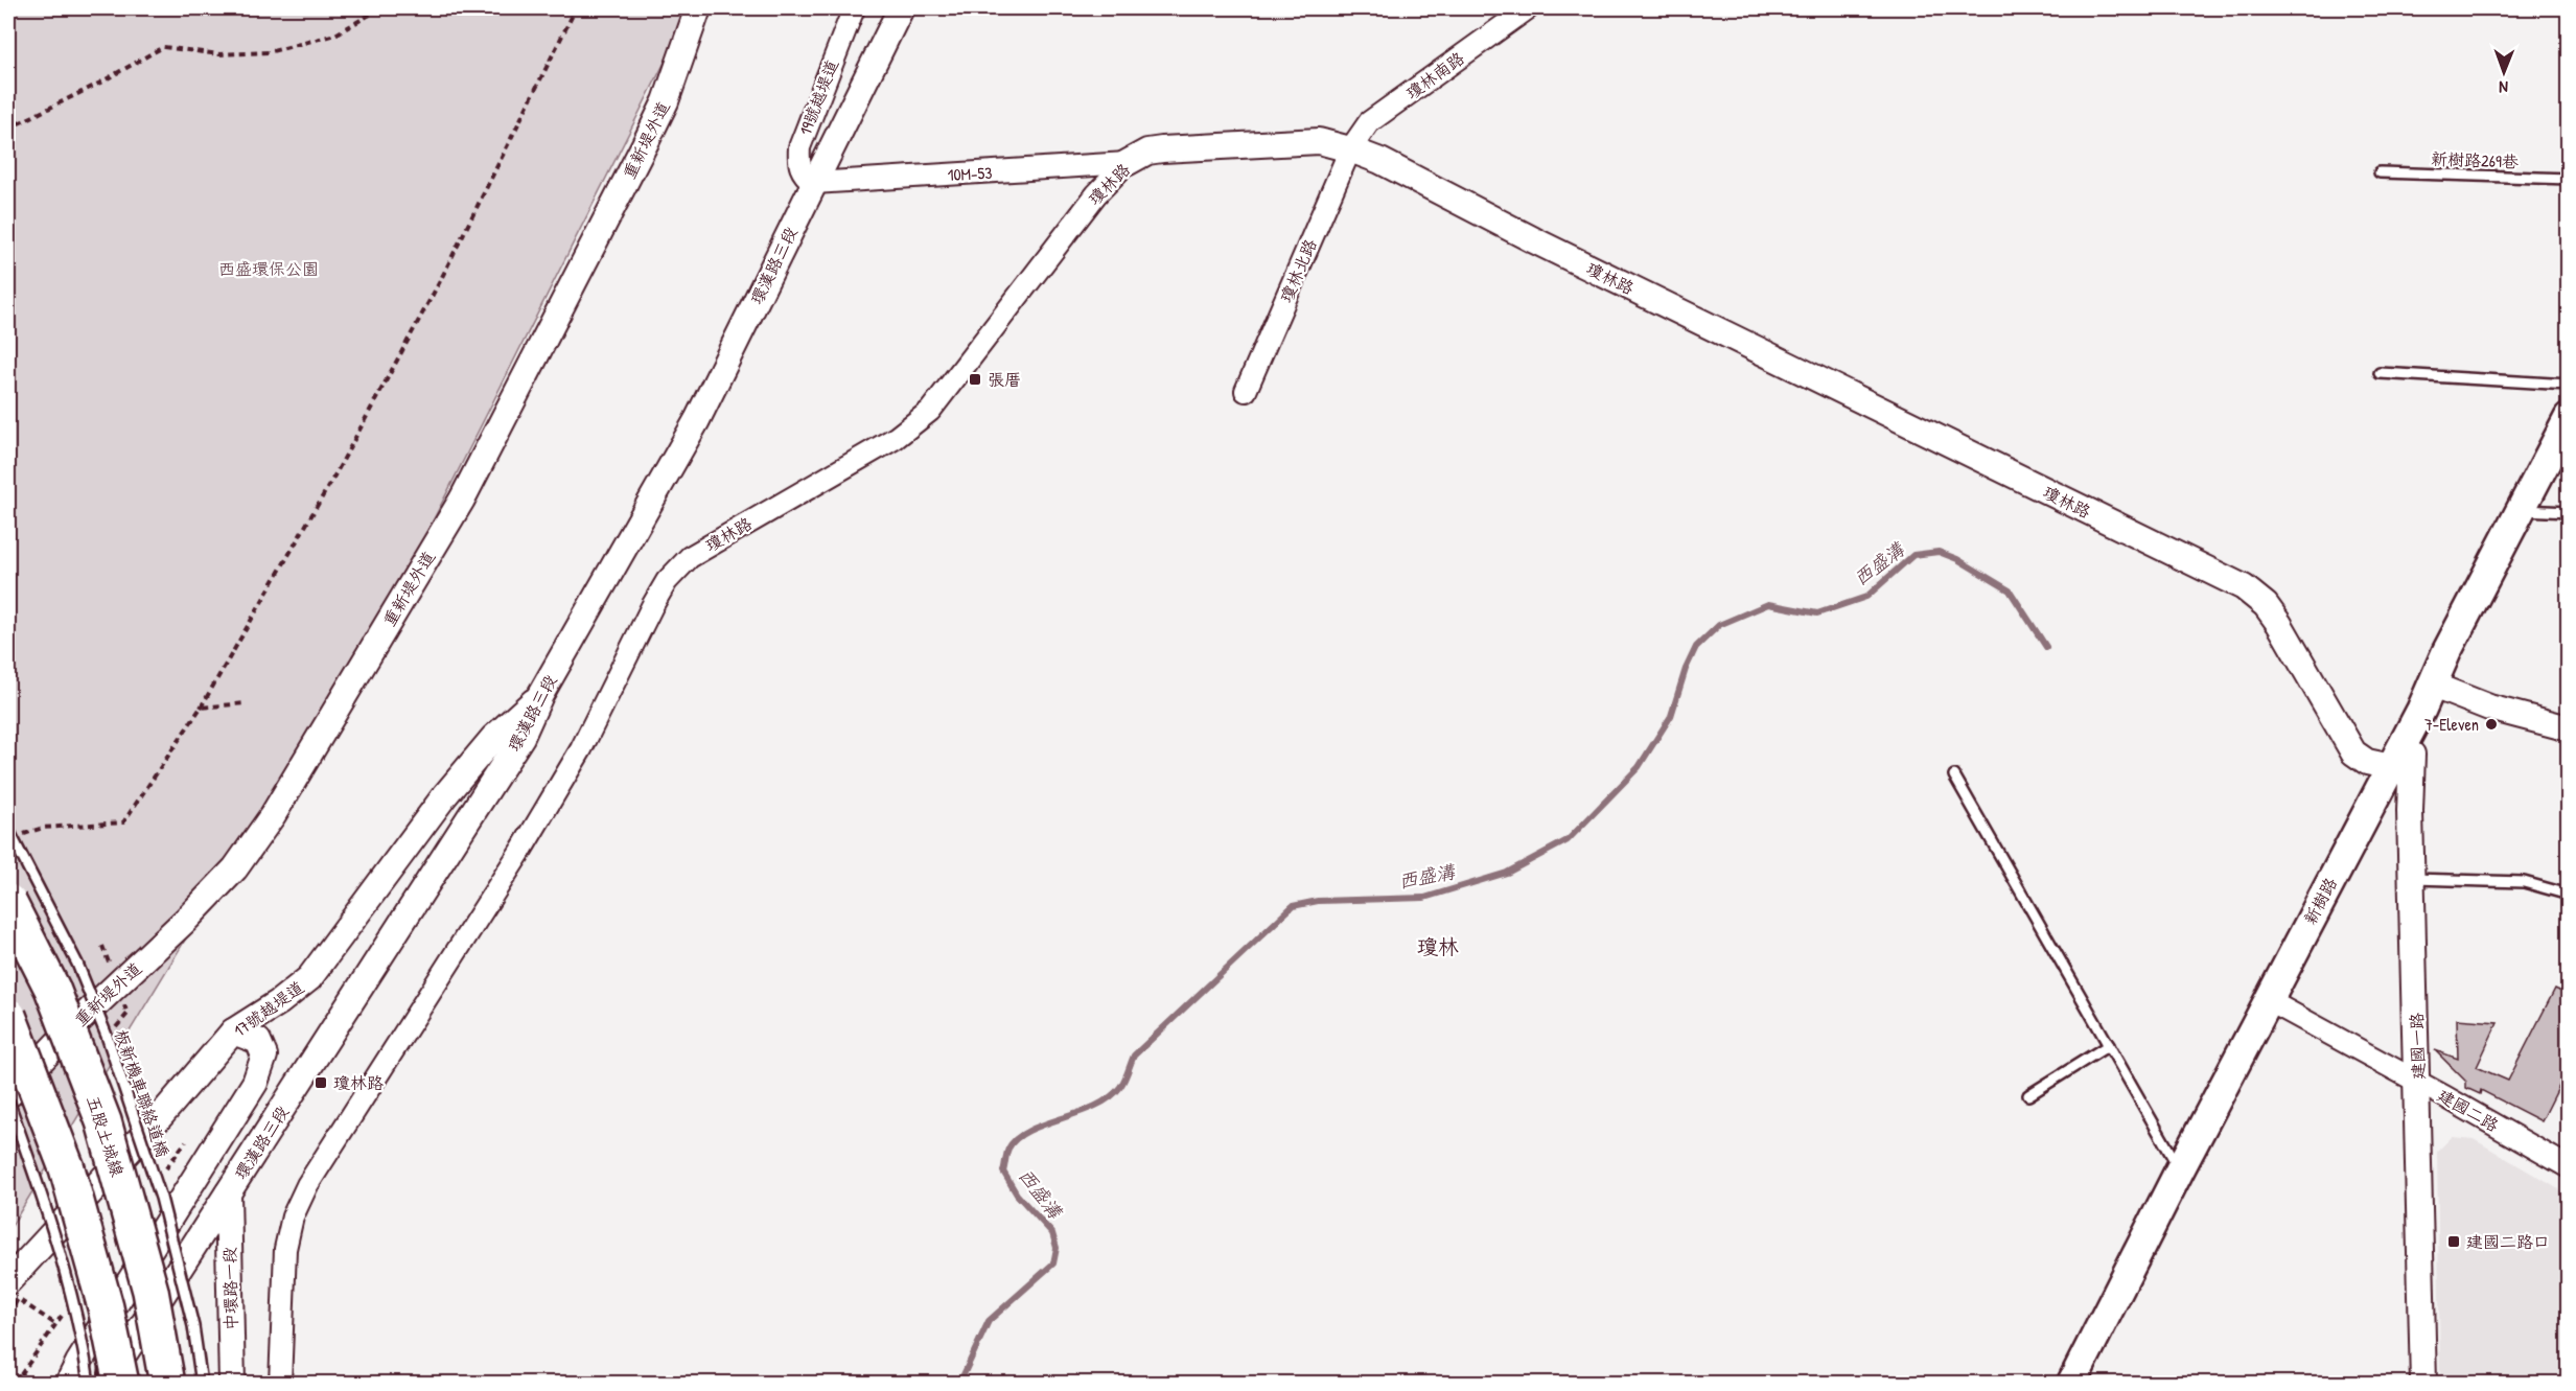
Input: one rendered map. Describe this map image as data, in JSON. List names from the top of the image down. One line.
{"streets":{"highway":["五股土城線"],"main road":["新樹路"],"street":["瓊林南路","19號越堤道","重新堤外道","10M-53","瓊林路","環漢路三段","瓊林北路","17號越堤道","建國一路","建國二路","中環路一段"],"lane":["新樹路269巷","板新機車聯絡道橋"]},"crossings":[["瓊林南路","瓊林路"],["瓊林南路","瓊林北路"],["19號越堤道","10M-53"],["19號越堤道","環漢路三段"],["10M-53","瓊林路"],["10M-53","環漢路三段"],["瓊林路","瓊林北路"],["瓊林路","新樹路"],["瓊林路","建國一路"],["環漢路三段","17號越堤道"],["環漢路三段","中環路一段"],["新樹路","建國一路"],["新樹路","建國二路"],["建國一路","建國二路"]],"districts":["瓊林"],"water":["西盛溝"],"parks":["西盛環保公園"],"places":{"transit":["張厝","瓊林路","建國二路口"],"other":["7-Eleven"]},"north":"bottom"}
